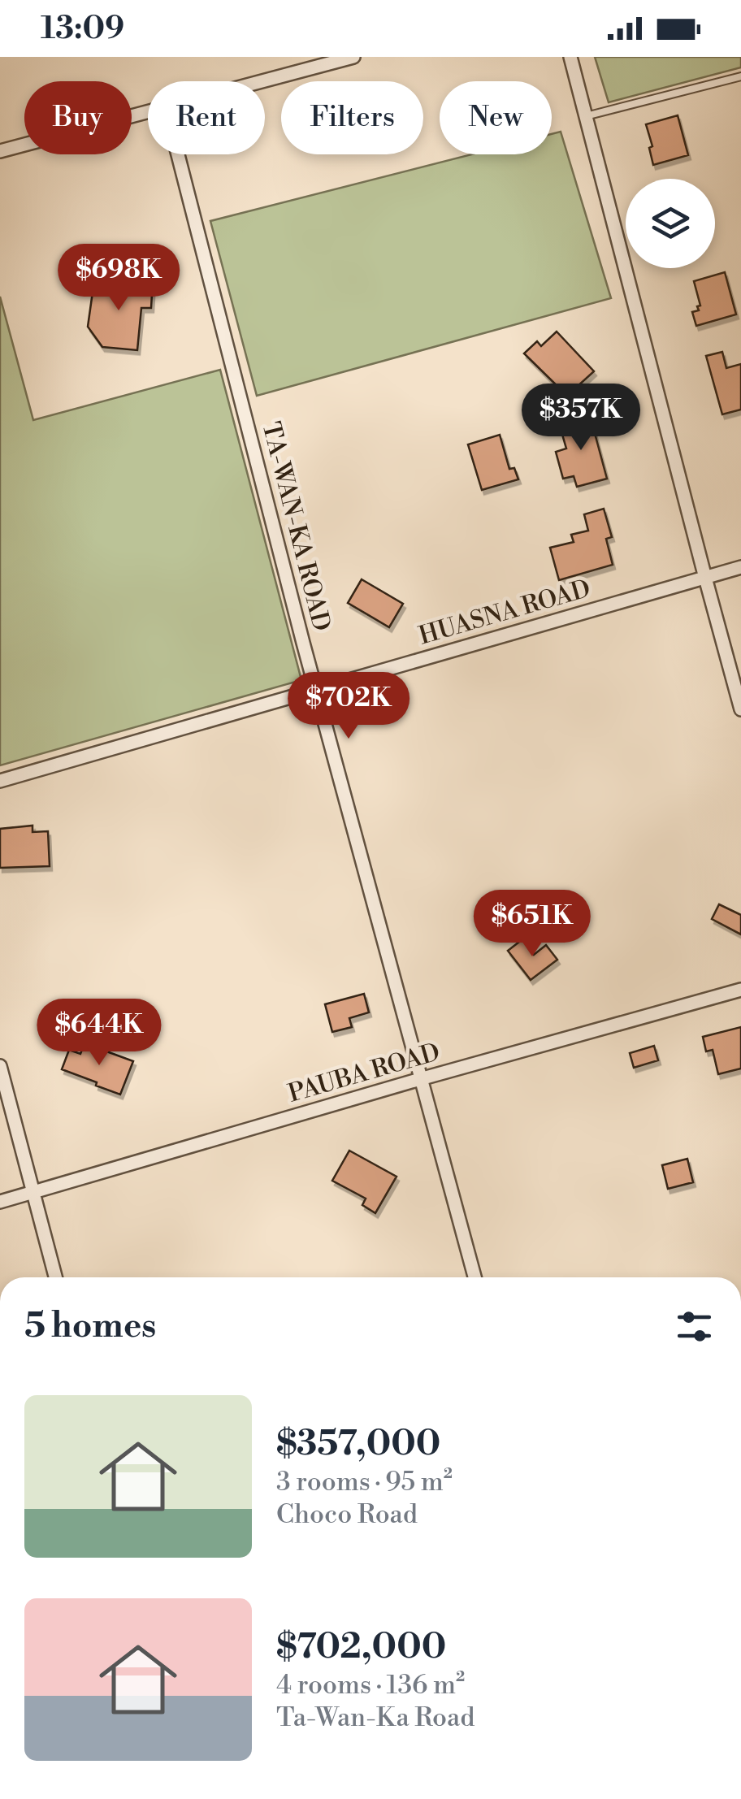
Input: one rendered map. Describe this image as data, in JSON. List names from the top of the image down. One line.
{"streets":{"street":["TA-WAN-KA ROAD","HUASNA ROAD","PAUBA ROAD"]},"crossings":[["TA-WAN-KA ROAD","HUASNA ROAD"],["TA-WAN-KA ROAD","PAUBA ROAD"]],"page":{"status":"13:09","chip":["Buy","Rent","Filters","New"],"price":["$698K","$357K","$702K","$651K","$644K"],"heading":"5 homes","list":[{"name":"$357,000","note":"3 rooms · 95 m² · Choco Road"},{"name":"$702,000","note":"4 rooms · 136 m² · Ta-Wan-Ka Road"}]}}
